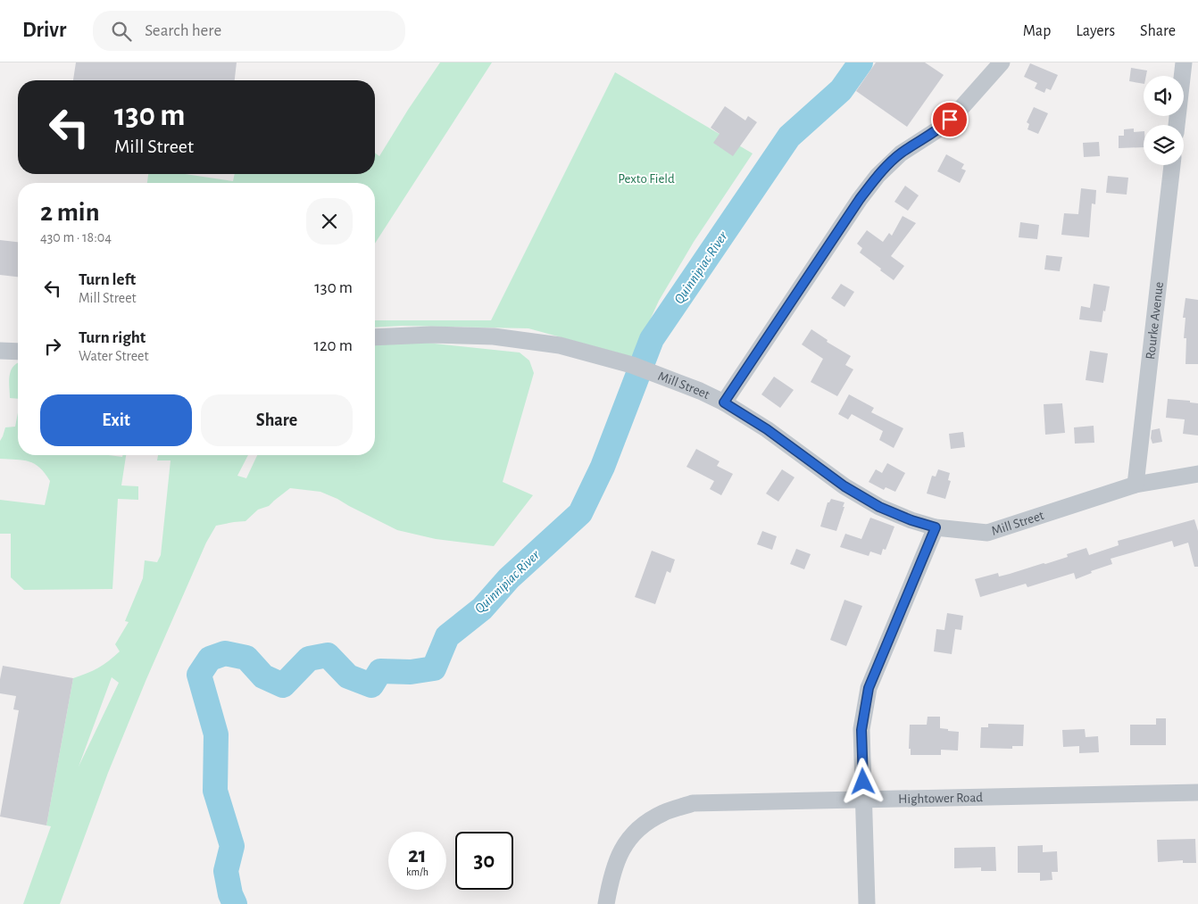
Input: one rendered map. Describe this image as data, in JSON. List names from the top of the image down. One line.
{"streets":{"street":["Rourke Avenue","Mill Street","Hightower Road"]},"crossings":[["Rourke Avenue","Mill Street"]],"water":["Quinnipiac River"],"parks":["Pexto Field"],"page":{"header":"Drivr","search":"Search here","nav":["Map","Layers","Share"],"turn":["130 m","Mill Street"],"heading":["2 min","430 m · 18:04"],"list":[{"name":"Turn left","note":"Mill Street","value":"130 m"},{"name":"Turn right","note":"Water Street","value":"120 m"}],"buttons":["Exit","Share"],"speed":"21 km/h","limit":"30"}}
